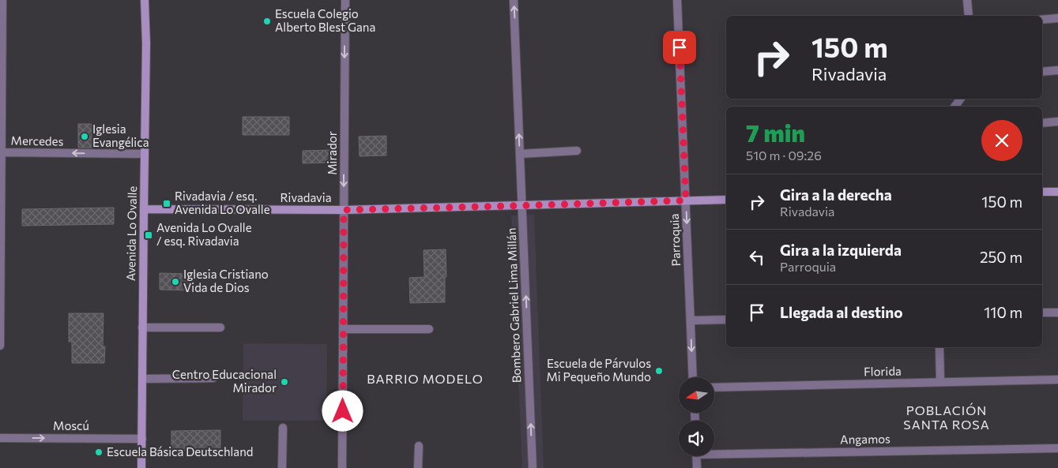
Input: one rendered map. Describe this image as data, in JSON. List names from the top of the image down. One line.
{"streets":{"street":["Mercedes","Mirador","Rivadavia","Avenida Lo Ovalle","Parroquia","Bombero Gabriel Lima Millán","Florida","Moscú","Angamos"]},"crossings":[["Mercedes","Avenida Lo Ovalle"],["Mirador","Rivadavia"],["Rivadavia","Avenida Lo Ovalle"],["Rivadavia","Parroquia"],["Rivadavia","Bombero Gabriel Lima Millán"],["Avenida Lo Ovalle","Moscú"]],"one_way":["Mercedes","Mirador","Parroquia","Bombero Gabriel Lima Millán","Moscú"],"districts":["BARRIO MODELO","POBLACIÓN SANTA ROSA"],"places":{"other":["Escuela Colegio Alberto Blest Gana","Iglesia Evangélica","Iglesia Cristiano Vida de Dios","Escuela de Párvulos Mi Pequeño Mundo","Centro Educacional Mirador","Escuela Básica Deutschland"],"transit":["Rivadavia / esq. Avenida Lo Ovalle","Avenida Lo Ovalle / esq. Rivadavia"]},"north":"left","page":{"turn":["150 m","Rivadavia"],"heading":["7 min","510 m · 09:26"],"list":[{"name":"Gira a la derecha","note":"Rivadavia","value":"150 m"},{"name":"Gira a la izquierda","note":"Parroquia","value":"250 m"},{"name":"Llegada al destino","value":"110 m"}]}}
